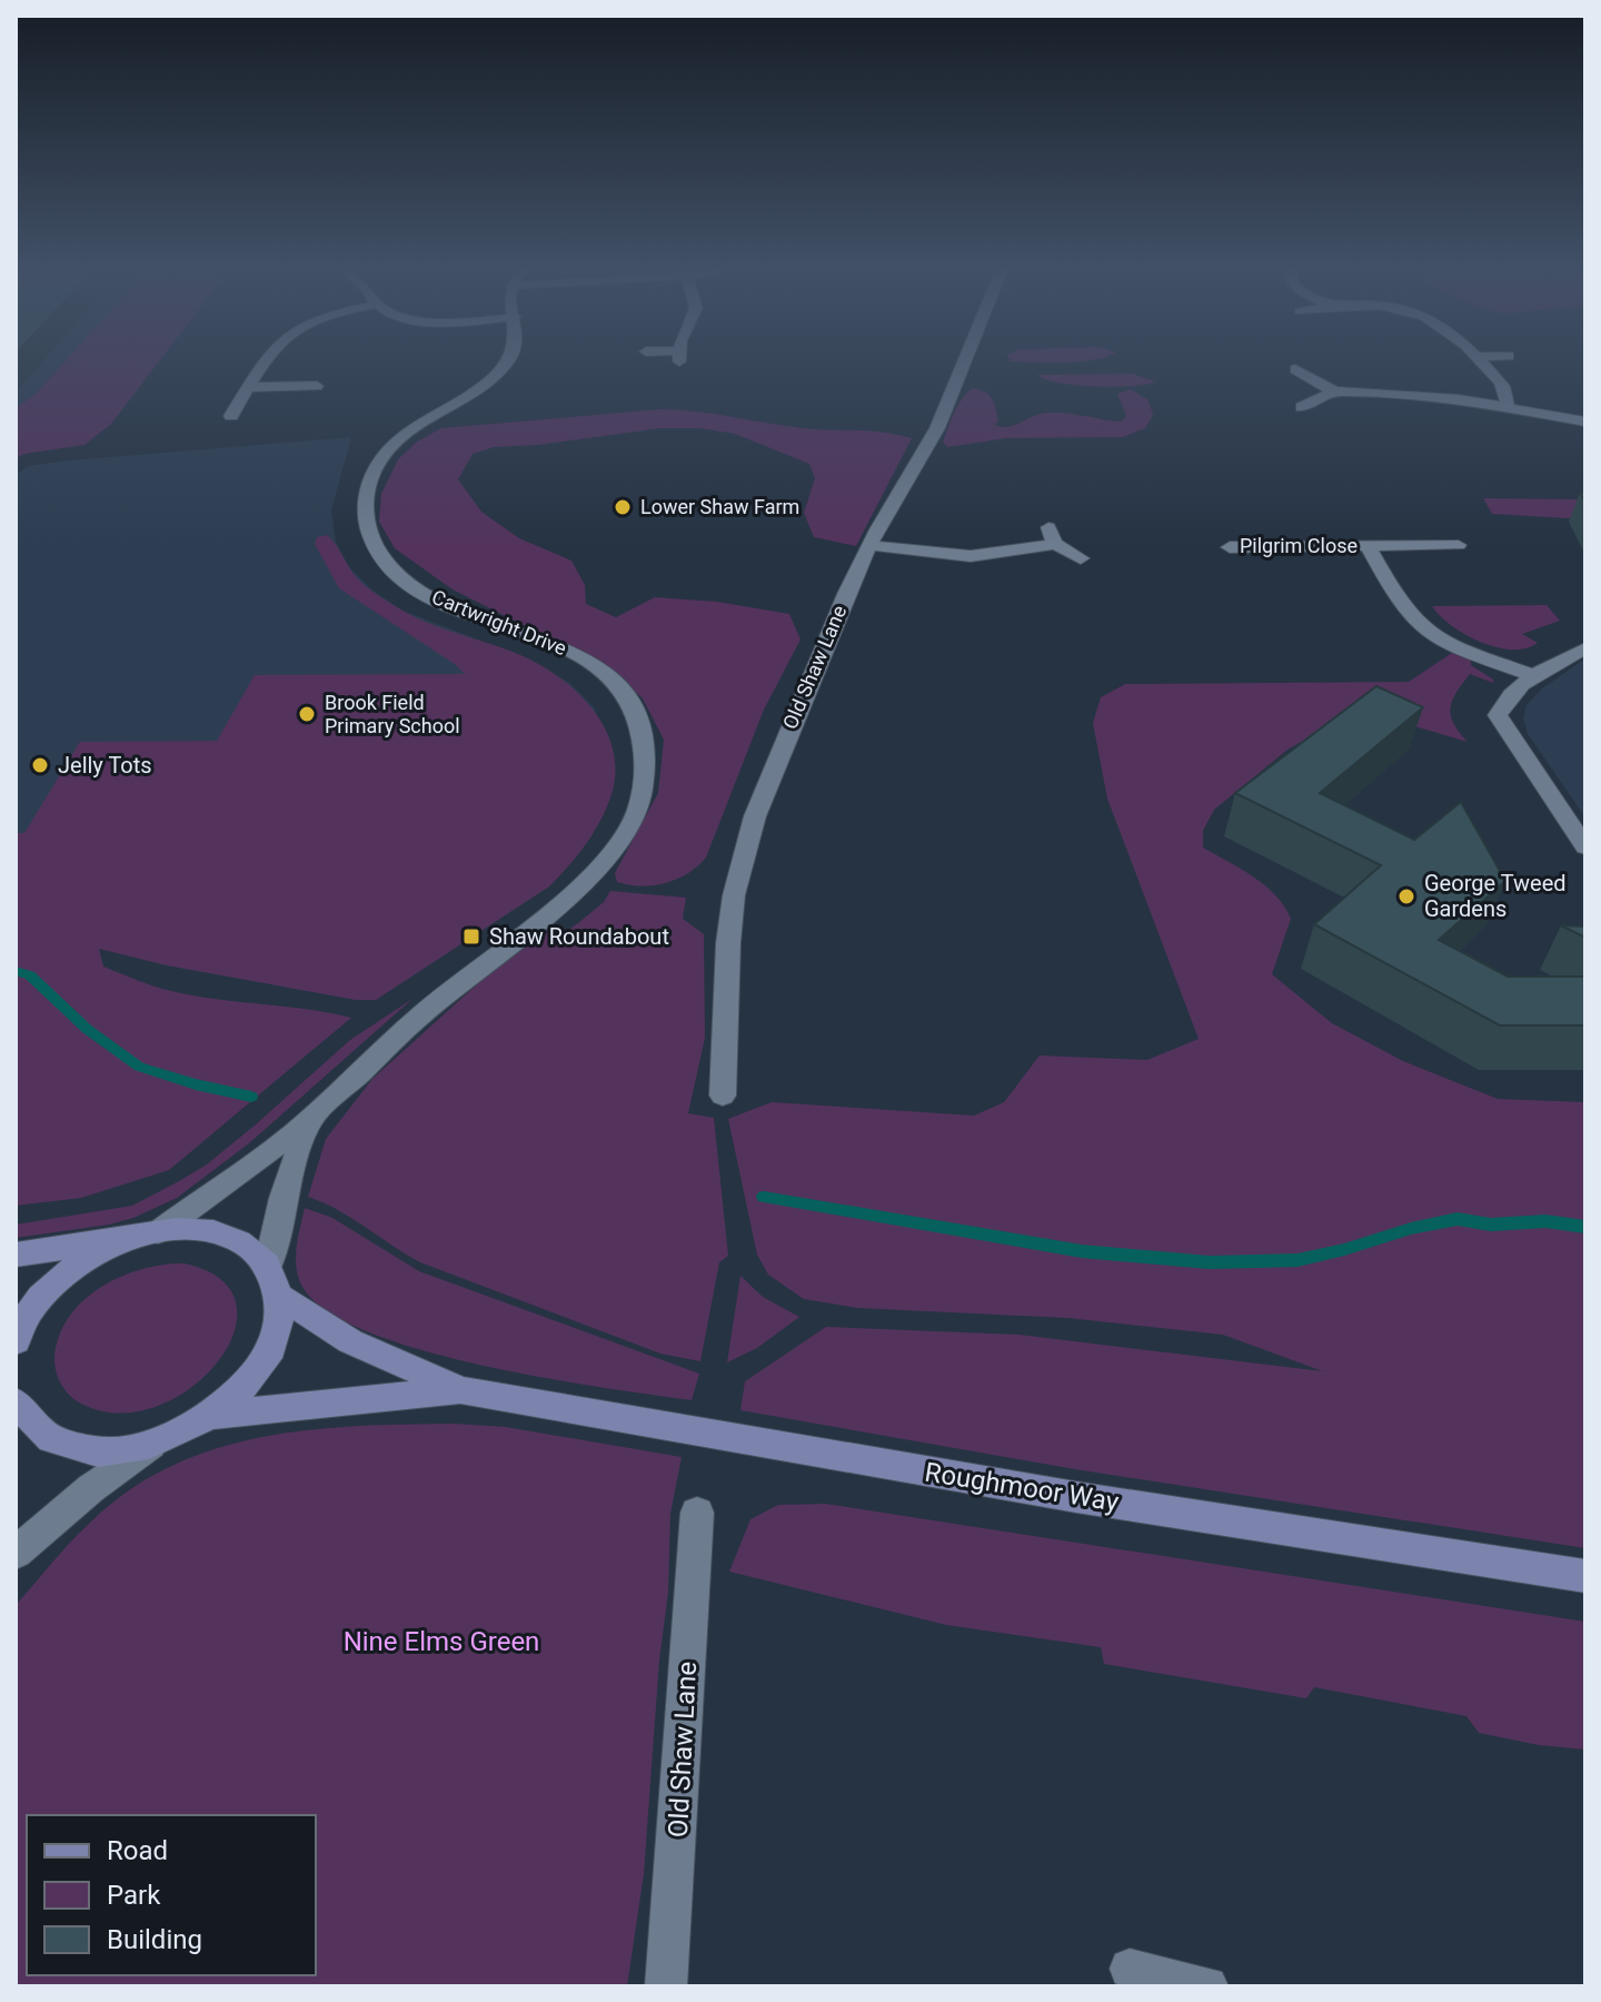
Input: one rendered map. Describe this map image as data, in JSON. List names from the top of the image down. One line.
{"streets":{"main road":["Roughmoor Way"],"street":["Pilgrim Close","Cartwright Drive","Old Shaw Lane"]},"parks":["Nine Elms Green"],"places":{"other":["Lower Shaw Farm","Brook Field Primary School","Jelly Tots","George Tweed Gardens"],"transit":["Shaw Roundabout"]},"legend":["Road","Park","Building"]}
